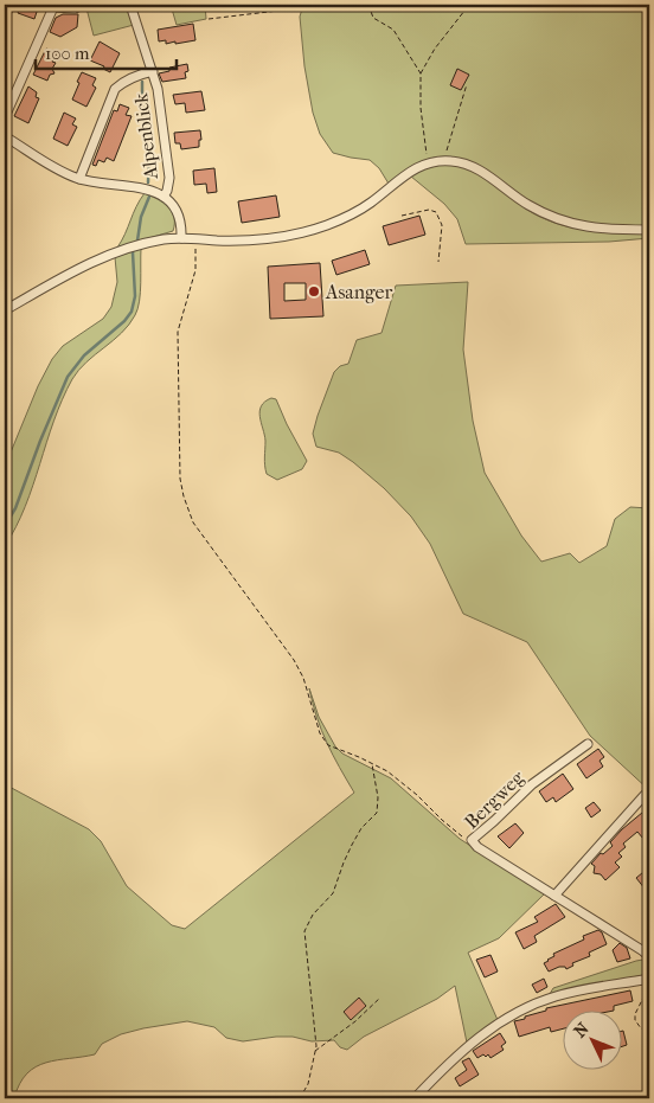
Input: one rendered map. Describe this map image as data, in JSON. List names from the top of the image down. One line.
{"streets":{"street":["Alpenblick","Bergweg"]},"places":["Asanger"],"scale_bar":"100 m","north":"top left"}
